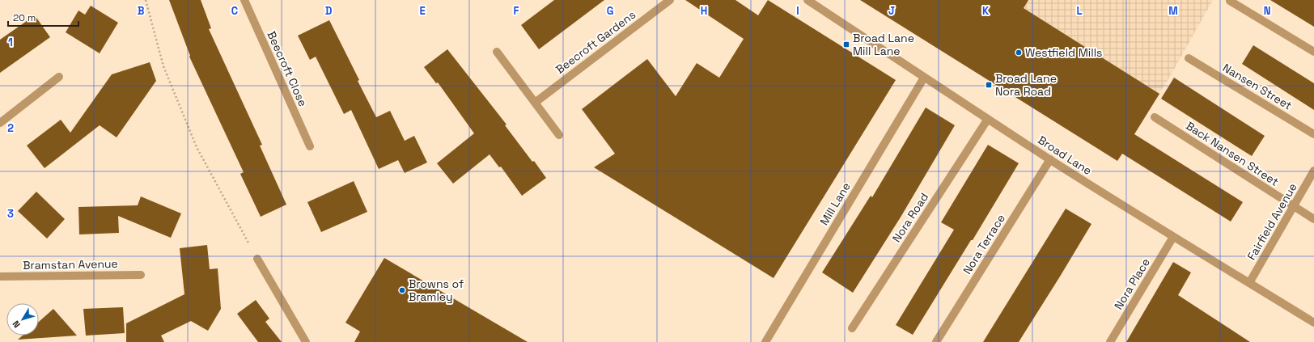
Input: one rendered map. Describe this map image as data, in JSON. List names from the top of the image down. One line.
{"streets":{"street":["Beecroft Gardens","Beecroft Close","Nansen Street","Back Nansen Street","Broad Lane","Mill Lane","Nora Road","Fairfield Avenue","Nora Terrace","Bramstan Avenue","Nora Place"]},"crossings":[["Back Nansen Street","Fairfield Avenue"],["Broad Lane","Mill Lane"],["Broad Lane","Nora Road"],["Broad Lane","Fairfield Avenue"],["Broad Lane","Nora Terrace"],["Broad Lane","Nora Place"]],"places":{"transit":["Broad Lane Mill Lane","Broad Lane Nora Road"],"other":["Westfield Mills","Browns of Bramley"]},"scale_bar":"20 m","north":"bottom left","grid":{"columns":["B","C","D","E","F","G","H","I","J","K","L","M","N"],"rows":["1","2","3"]}}
